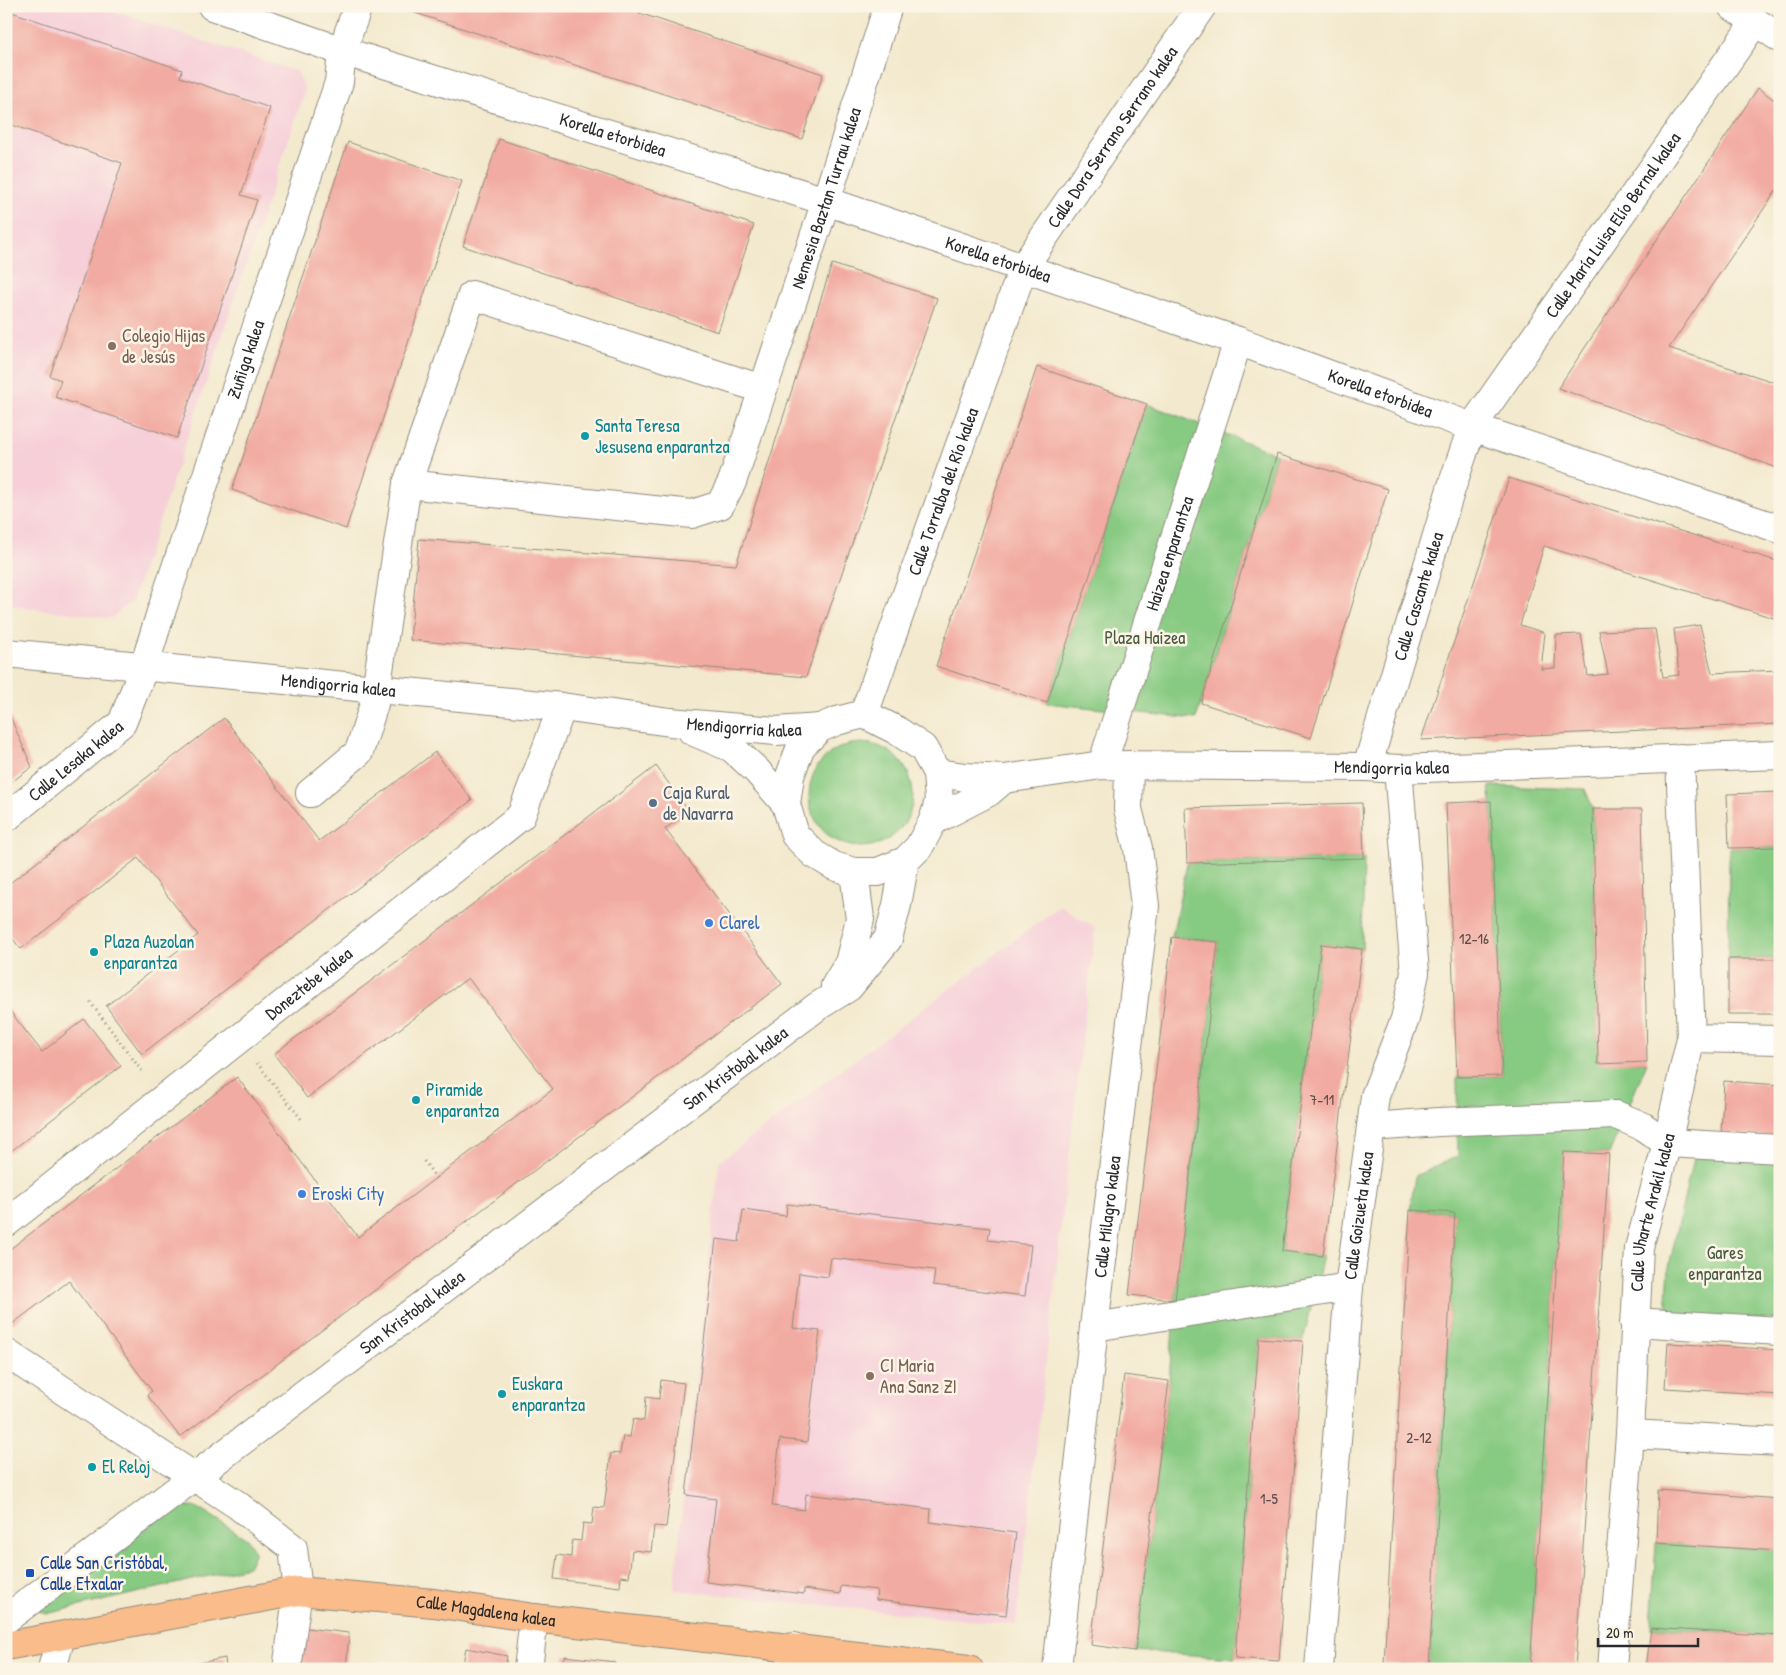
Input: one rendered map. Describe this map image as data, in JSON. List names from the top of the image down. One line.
{"streets":{"main road":["Calle Magdalena kalea"],"street":["Korella etorbidea","Calle Dora Serrano Serrano kalea","Nemesia Baztan Turrau kalea","Calle María Luisa Elío Bernal kalea","Zuñiga kalea","Calle Torralba del Río kalea","Haizea enparantza","Calle Cascante kalea","Mendigorria kalea","Calle Lesaka kalea","Doneztebe kalea","San Kristobal kalea","Calle Uharte Arakil kalea","Calle Goizueta kalea","Calle Milagro kalea"]},"crossings":[["Korella etorbidea","Calle Dora Serrano Serrano kalea"],["Korella etorbidea","Nemesia Baztan Turrau kalea"],["Korella etorbidea","Calle María Luisa Elío Bernal kalea"],["Korella etorbidea","Zuñiga kalea"],["Korella etorbidea","Calle Torralba del Río kalea"],["Korella etorbidea","Haizea enparantza"],["Korella etorbidea","Calle Cascante kalea"],["Calle Dora Serrano Serrano kalea","Calle Torralba del Río kalea"],["Calle María Luisa Elío Bernal kalea","Calle Cascante kalea"],["Zuñiga kalea","Mendigorria kalea"],["Zuñiga kalea","Calle Lesaka kalea"],["Calle Torralba del Río kalea","Mendigorria kalea"],["Calle Torralba del Río kalea","San Kristobal kalea"],["Haizea enparantza","Mendigorria kalea"],["Calle Cascante kalea","Mendigorria kalea"],["Mendigorria kalea","Calle Lesaka kalea"],["Mendigorria kalea","Doneztebe kalea"],["Mendigorria kalea","San Kristobal kalea"],["Mendigorria kalea","Calle Uharte Arakil kalea"],["Mendigorria kalea","Calle Goizueta kalea"],["Mendigorria kalea","Calle Milagro kalea"]],"parks":["Plaza Haizea","Gares enparantza"],"places":{"other":["Colegio Hijas de Jesús","Santa Teresa Jesusena enparantza","Caja Rural de Navarra","Clarel","Plaza Auzolan enparantza","Piramide enparantza","Eroski City","CI Maria Ana Sanz ZI","Euskara enparantza","El Reloj"],"transit":["Calle San Cristóbal, Calle Etxalar"]},"house_numbers":["12-16","7-11","2-12","1-5"],"scale_bar":"20 m"}
